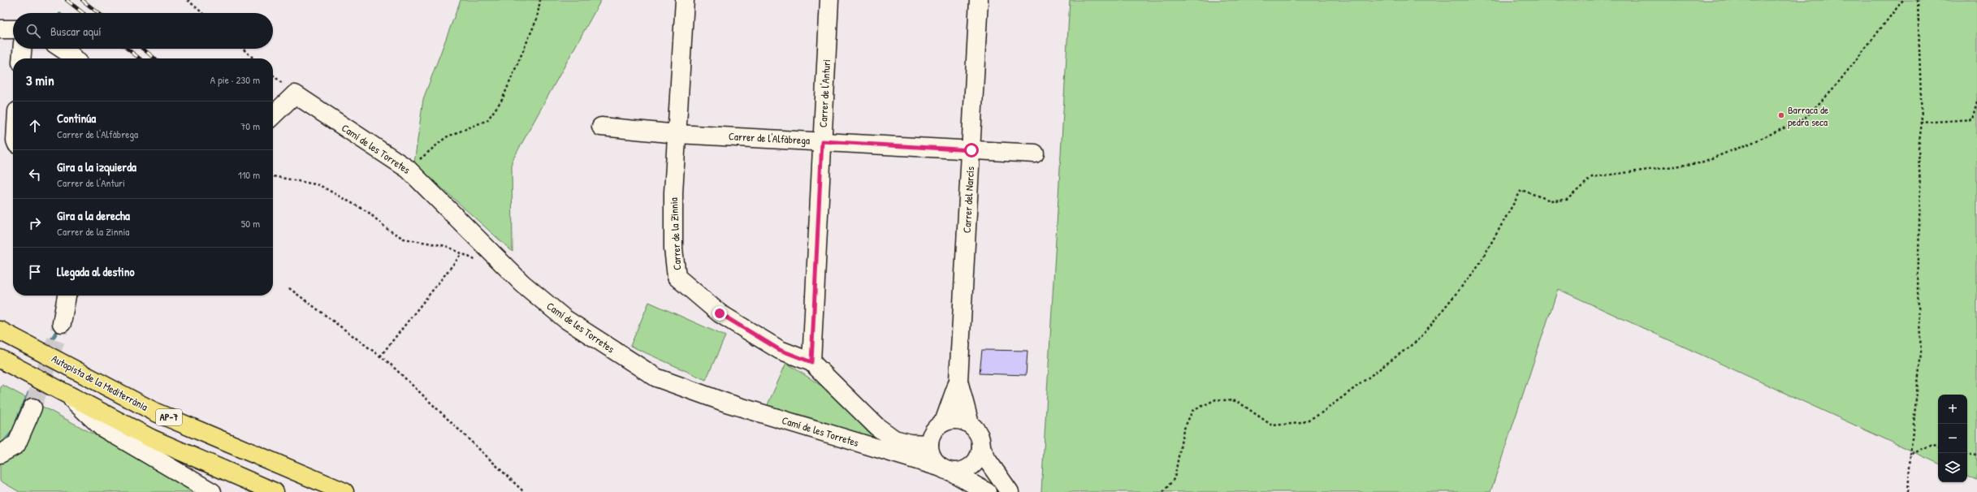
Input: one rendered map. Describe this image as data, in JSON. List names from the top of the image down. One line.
{"streets":{"highway":["Autopista de la Mediterrània","AP-7"],"street":["Carrer de l'Anturi","Carrer de l'Alfàbrega","Camí de les Torretes","Carrer del Narcís","Carrer de la Zinnia"]},"crossings":[["Carrer de l'Anturi","Carrer de l'Alfàbrega"],["Carrer de l'Anturi","Carrer de la Zinnia"],["Carrer de l'Alfàbrega","Carrer del Narcís"],["Carrer de l'Alfàbrega","Carrer de la Zinnia"],["Camí de les Torretes","Carrer del Narcís"],["Camí de les Torretes","Carrer de la Zinnia"],["Carrer del Narcís","Carrer de la Zinnia"]],"places":["Barraca de pedra seca"],"page":{"search":"Buscar aquí","heading":["3 min","A pie · 230 m"],"list":[["Continúa","Carrer de l'Alfàbrega","70 m"],["Gira a la izquierda","Carrer de l'Anturi","110 m"],["Gira a la derecha","Carrer de la Zinnia","50 m"],"Llegada al destino"],"map_buttons":["+","−"]}}
